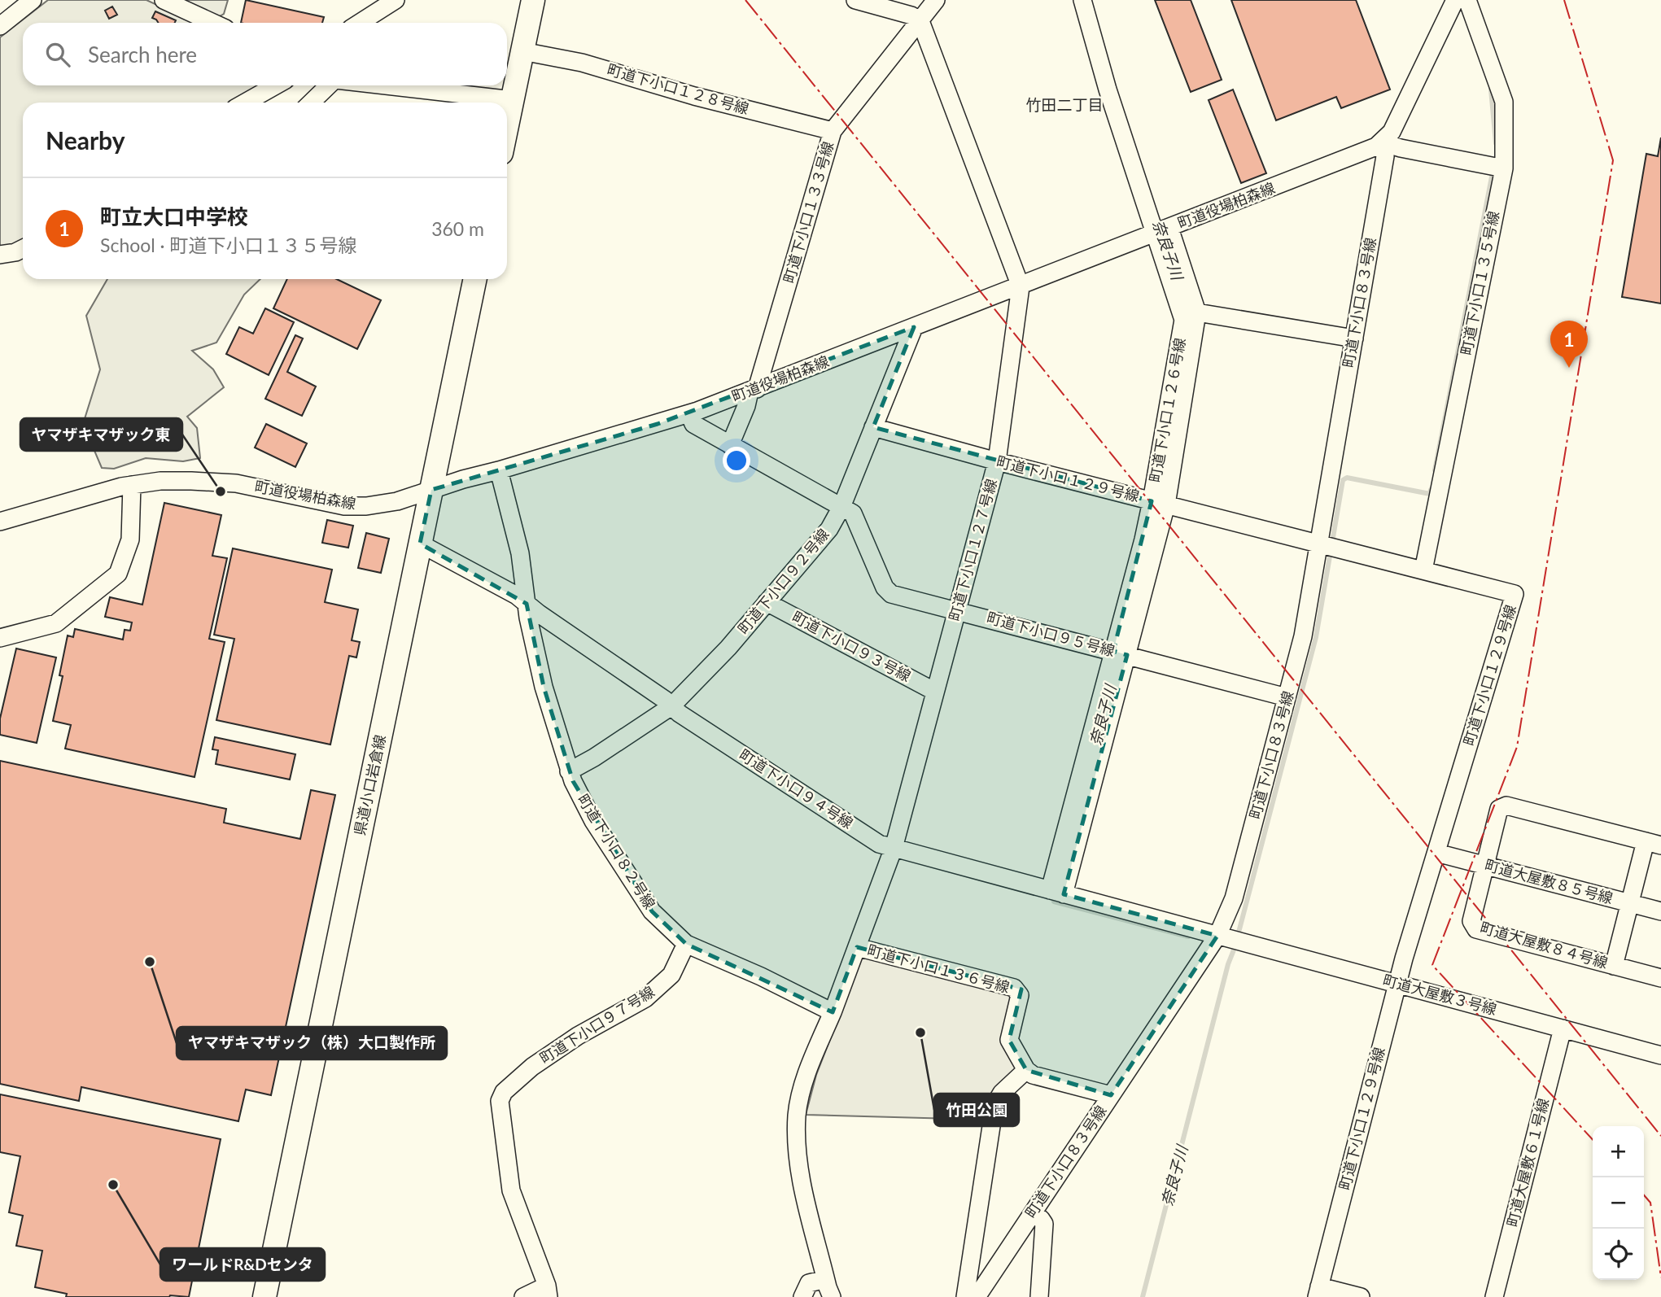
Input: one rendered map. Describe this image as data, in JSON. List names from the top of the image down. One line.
{"streets":{"main road":["県道小口岩倉線"],"street":["町道下小口１２８号線","町道役場柏森線","町道下小口１３３号線","町道下小口１３５号線","町道下小口８３号線","町道下小口１２６号線","町道下小口１２９号線","町道下小口１２７号線","町道下小口９２号線","町道下小口９５号線","町道下小口９３号線","町道下小口９４号線","町道下小口８２号線","町道大屋敷８５号線","町道大屋敷８４号線","町道下小口１３６号線","町道大屋敷３号線","町道下小口９７号線","町道大屋敷６１号線"]},"crossings":[["町道下小口１２８号線","町道下小口１３３号線"],["町道役場柏森線","町道下小口１３３号線"],["町道役場柏森線","町道下小口８３号線"],["町道役場柏森線","町道下小口１２６号線"],["町道役場柏森線","町道下小口１２７号線"],["町道役場柏森線","町道下小口９２号線"],["町道役場柏森線","町道下小口９５号線"],["町道役場柏森線","県道小口岩倉線"],["町道役場柏森線","町道下小口８２号線"],["町道下小口１３３号線","町道下小口１２７号線"],["町道下小口１３３号線","町道下小口９５号線"],["町道下小口１３５号線","町道下小口１２９号線"],["町道下小口８３号線","町道下小口１２９号線"],["町道下小口８３号線","町道下小口９５号線"],["町道下小口８３号線","町道下小口９４号線"],["町道下小口８３号線","町道大屋敷３号線"],["町道下小口１２６号線","町道下小口１２９号線"],["町道下小口１２９号線","町道下小口１２７号線"],["町道下小口１２９号線","町道下小口９２号線"],["町道下小口１２９号線","町道大屋敷８５号線"],["町道下小口１２９号線","町道大屋敷３号線"],["町道下小口１２７号線","町道下小口９５号線"],["町道下小口１２７号線","町道下小口９３号線"],["町道下小口１２７号線","町道下小口９４号線"],["町道下小口１２７号線","町道下小口８２号線"],["町道下小口１２７号線","町道下小口１３６号線"],["町道下小口９２号線","町道下小口９５号線"],["町道下小口９２号線","町道下小口９３号線"],["町道下小口９２号線","町道下小口９４号線"],["町道下小口９２号線","町道下小口８２号線"],["県道小口岩倉線","町道下小口９４号線"],["町道下小口９４号線","町道下小口８２号線"],["町道下小口９４号線","町道大屋敷３号線"],["町道下小口８２号線","町道下小口９７号線"],["町道大屋敷８５号線","町道大屋敷８４号線"],["町道大屋敷３号線","町道大屋敷６１号線"]],"districts":["竹田二丁目"],"water":["奈良子川"],"places":["ヤマザキマザック東","ヤマザキマザック（株）大口製作所","竹田公園","ワールドR&Dセンタ"],"page":{"search":"Search here","heading":"Nearby","list":[{"mark":"1","name":"町立大口中学校","note":"School · 町道下小口１３５号線","value":"360 m"}],"pins":"1","map_buttons":["+","−"]}}
